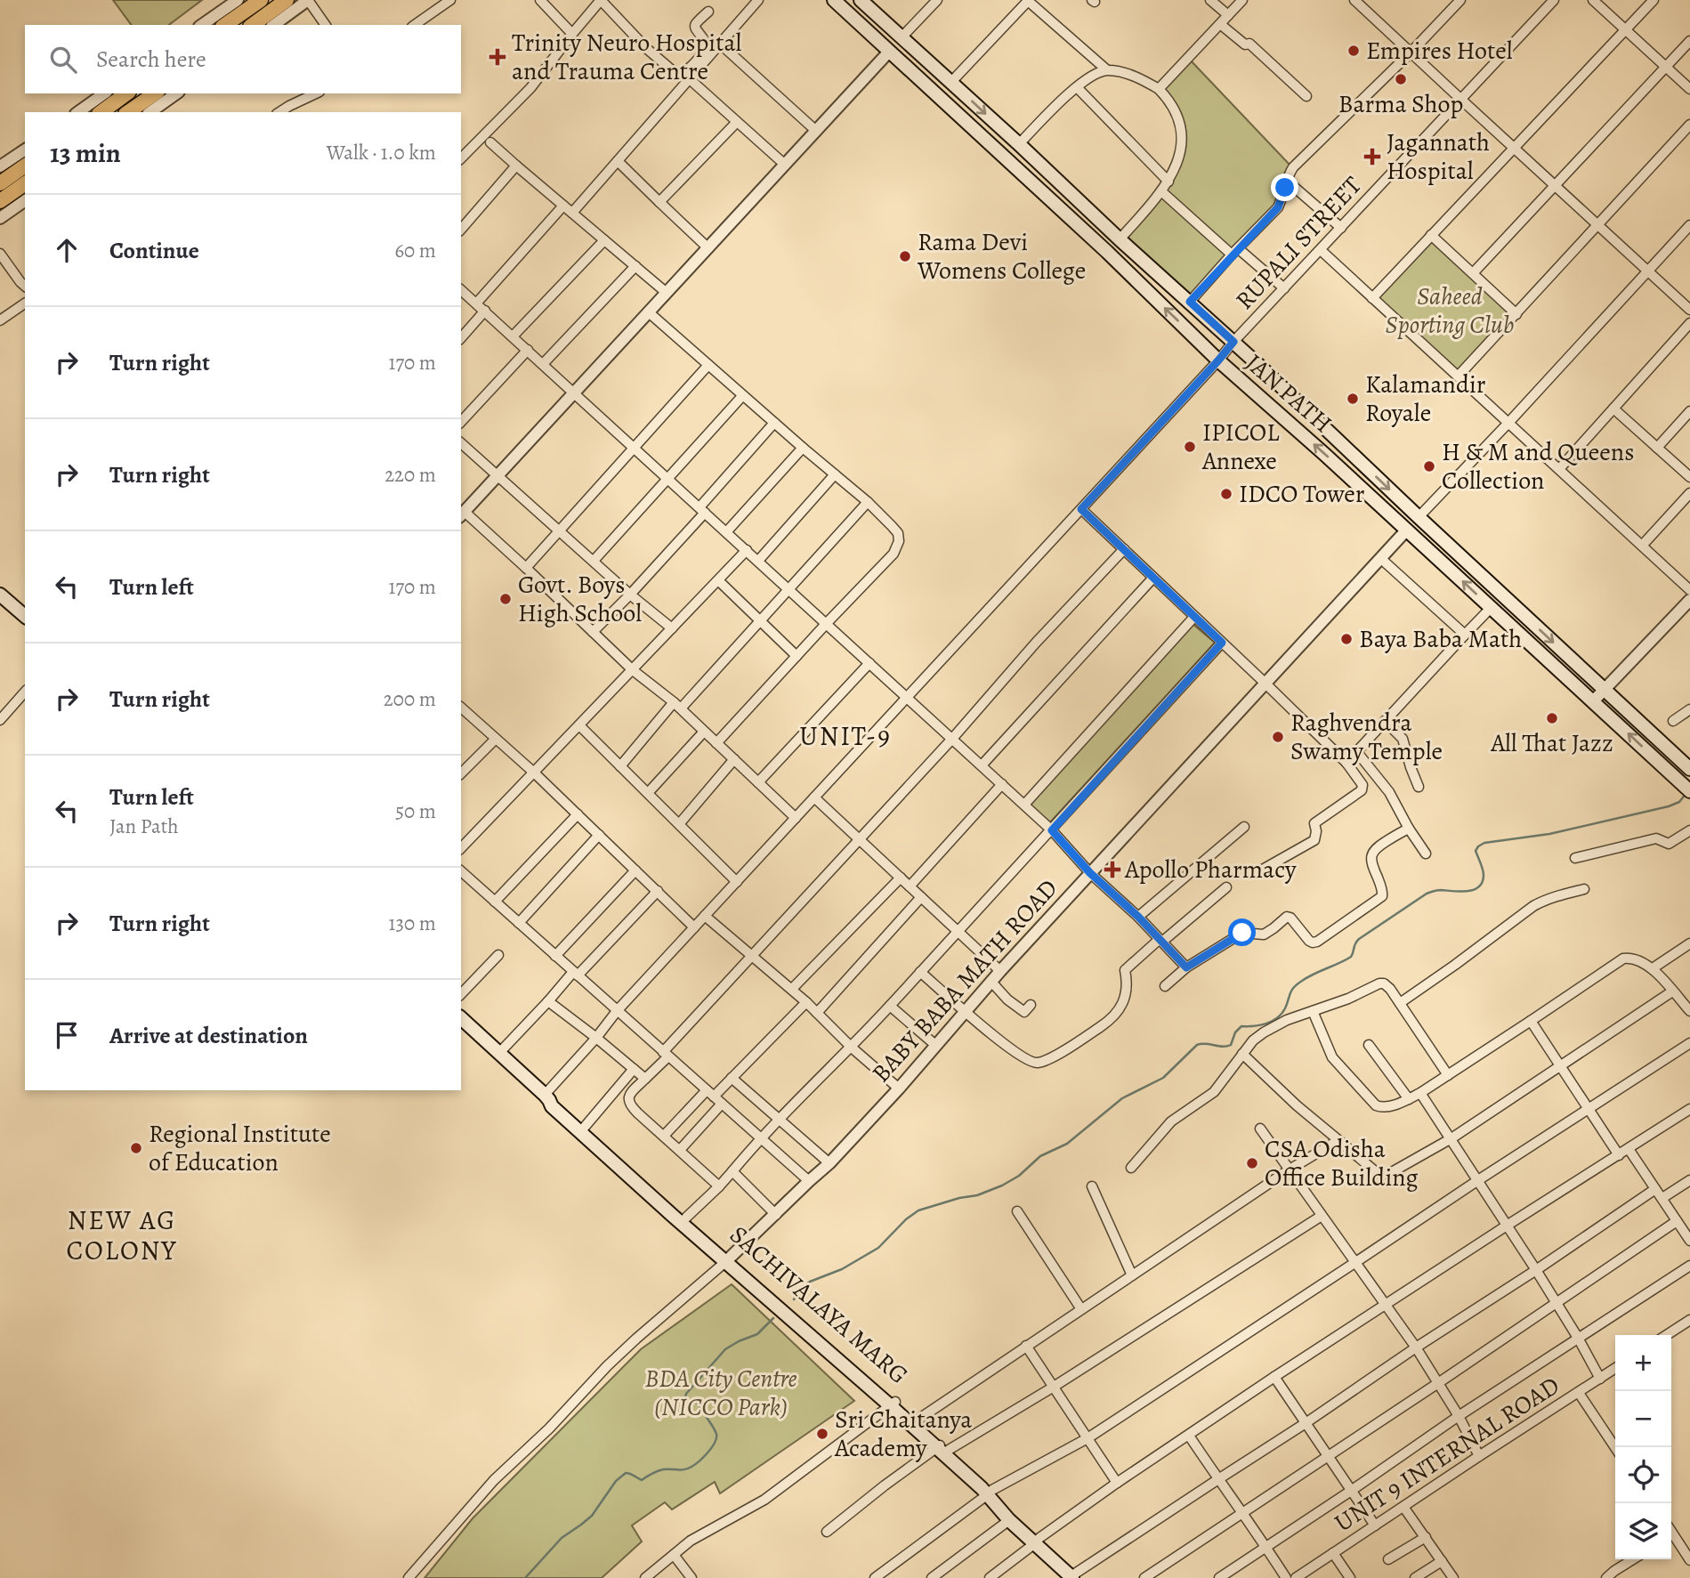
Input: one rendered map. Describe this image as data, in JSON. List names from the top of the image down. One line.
{"streets":{"main road":["JAN PATH","SACHIVALAYA MARG"],"street":["RUPALI STREET","BABY BABA MATH ROAD","UNIT 9 INTERNAL ROAD"]},"crossings":[["RUPALI STREET","JAN PATH"],["RUPALI STREET","SACHIVALAYA MARG"],["JAN PATH","BABY BABA MATH ROAD"],["BABY BABA MATH ROAD","SACHIVALAYA MARG"]],"districts":["UNIT-9","NEW AG COLONY"],"parks":["Saheed Sporting Club","BDA City Centre (NICCO Park)"],"places":{"other":["Empires Hotel","Barma Shop","Rama Devi Womens College","Kalamandir Royale","IPICOL Annexe","H & M and Queens Collection","IDCO Tower","Govt. Boys High School","Baya Baba Math","All That Jazz","Raghvendra Swamy Temple","Regional Institute of Education","CSA Odisha Office Building","Sri Chaitanya Academy"],"health":["Trinity Neuro Hospital and Trauma Centre","Jagannath Hospital","Apollo Pharmacy"]},"page":{"search":"Search here","heading":["13 min","Walk · 1.0 km"],"list":[["Continue","60 m"],["Turn right","170 m"],["Turn right","220 m"],["Turn left","170 m"],["Turn right","200 m"],["Turn left","Jan Path","50 m"],["Turn right","130 m"],"Arrive at destination"],"map_buttons":["+","−"]}}
